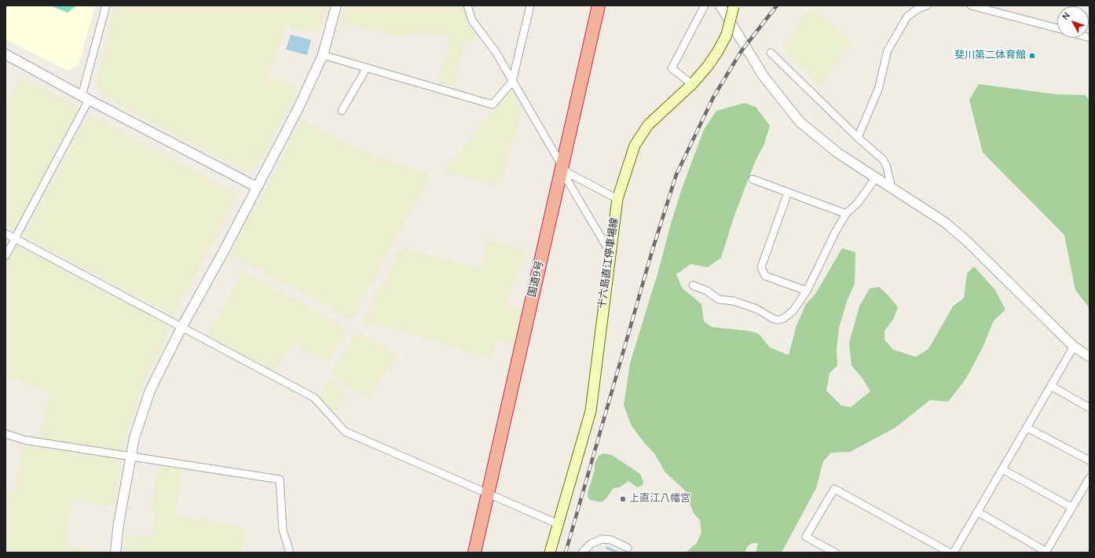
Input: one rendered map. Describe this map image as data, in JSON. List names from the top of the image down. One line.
{"streets":{"highway":["国道9号"],"main road":["十六島直江停車場線"]},"places":["斐川第二体育館","上直江八幡宮"],"north":"top left"}
